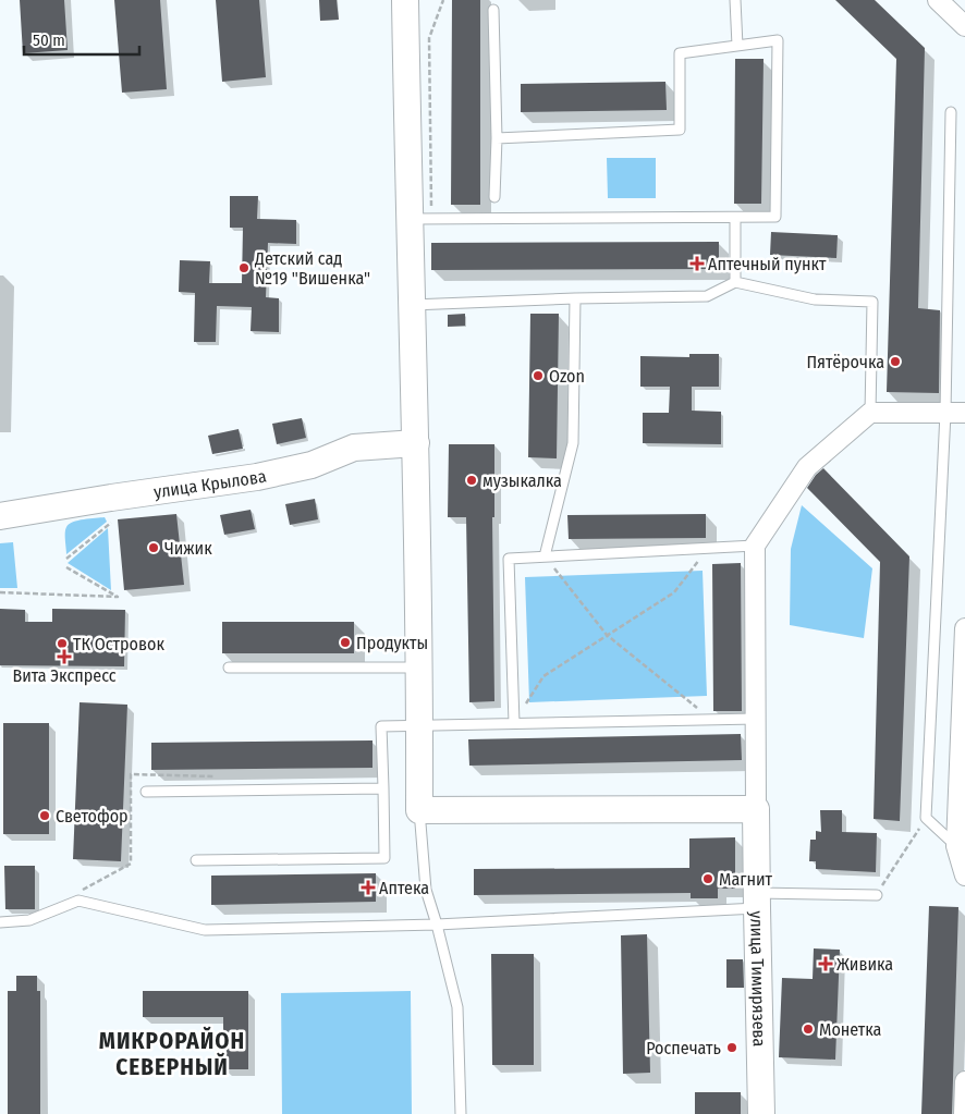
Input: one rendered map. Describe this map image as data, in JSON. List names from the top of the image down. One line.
{"streets":{"street":["улица Крылова","улица Тимирязева"]},"districts":["МИКРОРАЙОН СЕВЕРНЫЙ"],"places":{"health":["Аптечный пункт","Вита Экспресс","Аптека","Живика"],"other":["Детский сад №19 \"Вишенка\"","Пятёрочка","Ozon","музыкалка","Чижик","Продукты","ТК Островок","Светофор","Магнит","Монетка","Роспечать"]},"scale_bar":"50 m"}
